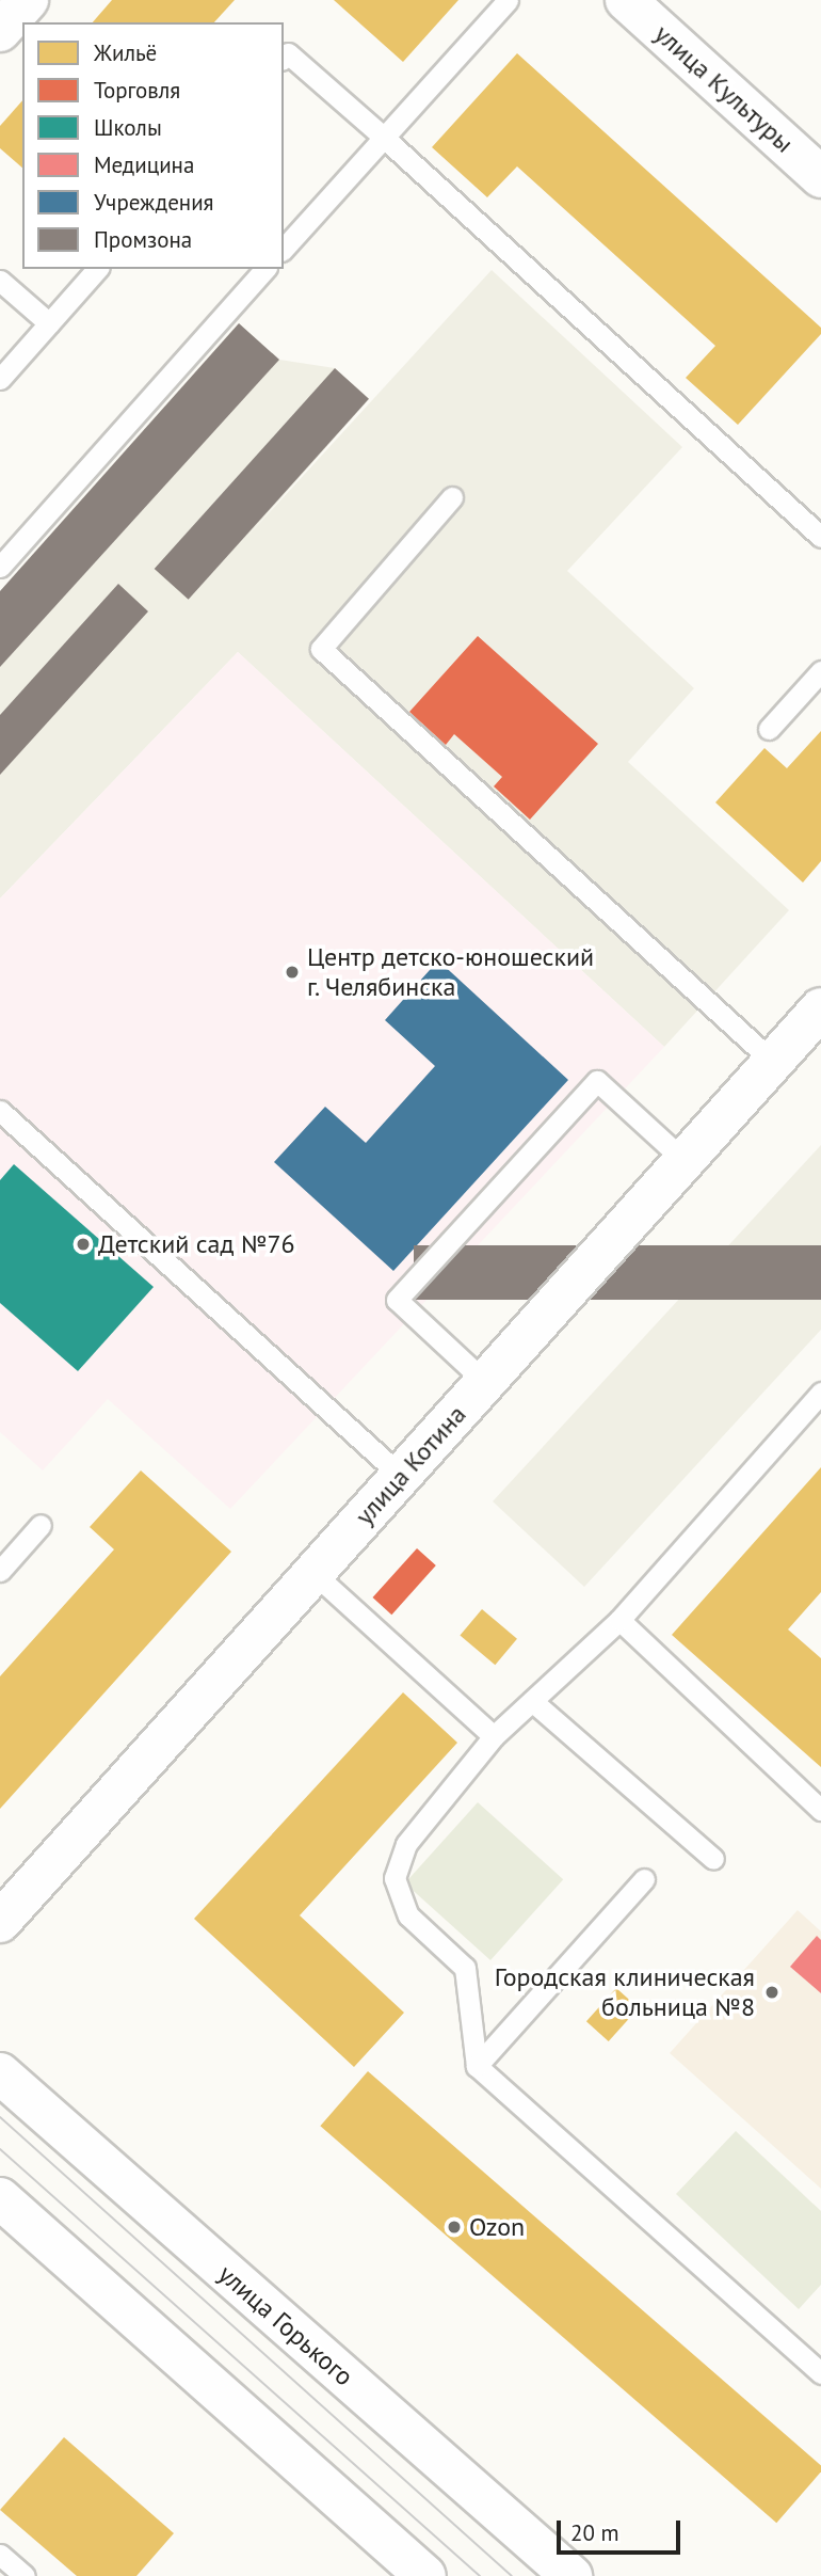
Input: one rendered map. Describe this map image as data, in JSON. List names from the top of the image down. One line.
{"streets":{"street":["улица Культуры","улица Котина","улица Горького"]},"places":["Центр детско-юношеский г. Челябинска","Детский сад №76","Городская клиническая больница №8","Ozon"],"legend":["Жильё","Торговля","Школы","Медицина","Учреждения","Промзона"],"scale_bar":"20 m"}
